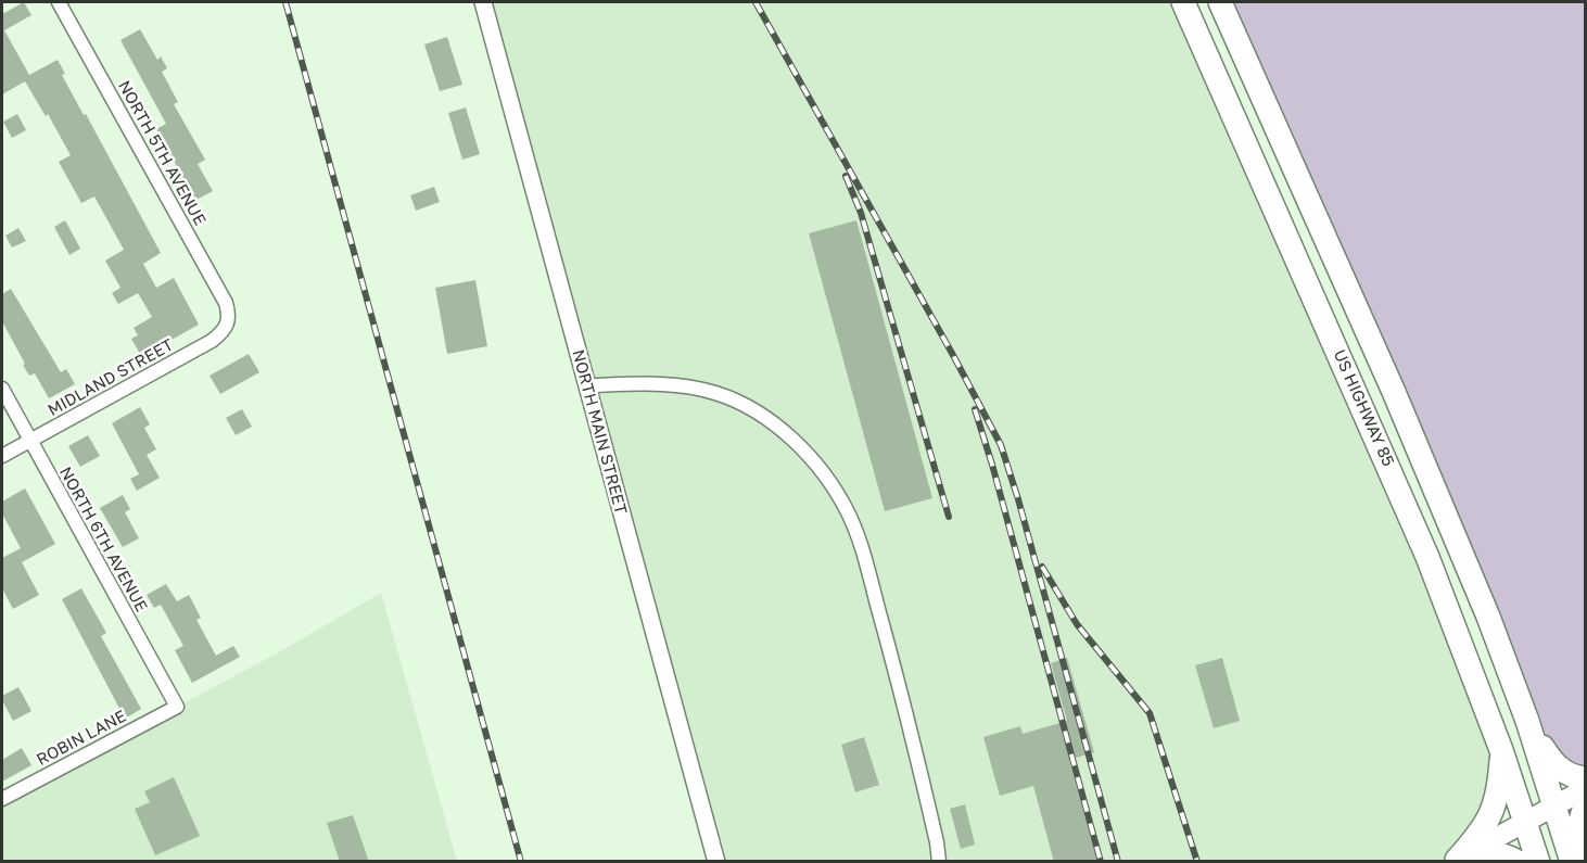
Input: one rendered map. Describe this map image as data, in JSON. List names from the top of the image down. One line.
{"streets":{"highway":["US HIGHWAY 85"],"street":["NORTH 5TH AVENUE","MIDLAND STREET","NORTH MAIN STREET","NORTH 6TH AVENUE","ROBIN LANE"]},"crossings":[["NORTH 5TH AVENUE","MIDLAND STREET"],["MIDLAND STREET","NORTH 6TH AVENUE"],["NORTH 6TH AVENUE","ROBIN LANE"]]}
